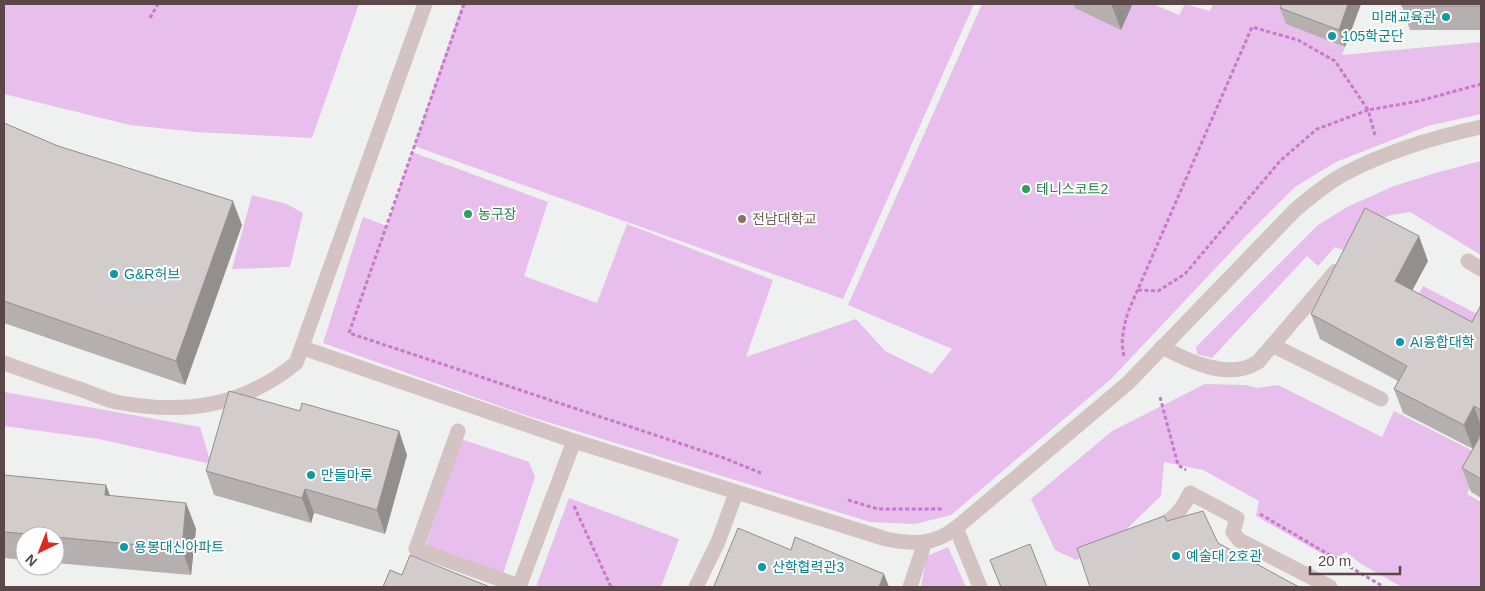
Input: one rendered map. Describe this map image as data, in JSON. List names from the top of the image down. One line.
{"places":["미래교육관","105학군단","테니스코트2","농구장","전남대학교","G&R허브","AI융합대학","만들마루","용봉대신아파트","예술대 2호관","산학협력관3"],"scale_bar":"20 m","north":"bottom left"}
